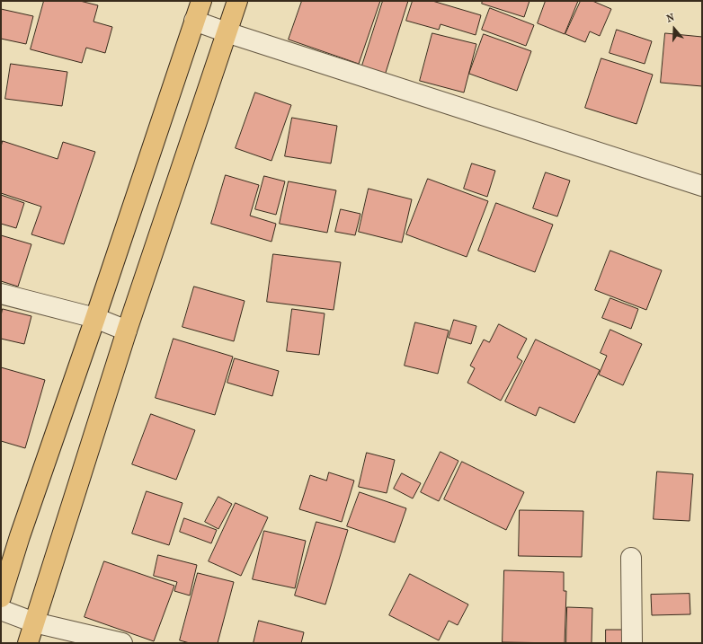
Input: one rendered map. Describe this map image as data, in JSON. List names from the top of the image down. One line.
{"north":"top"}
